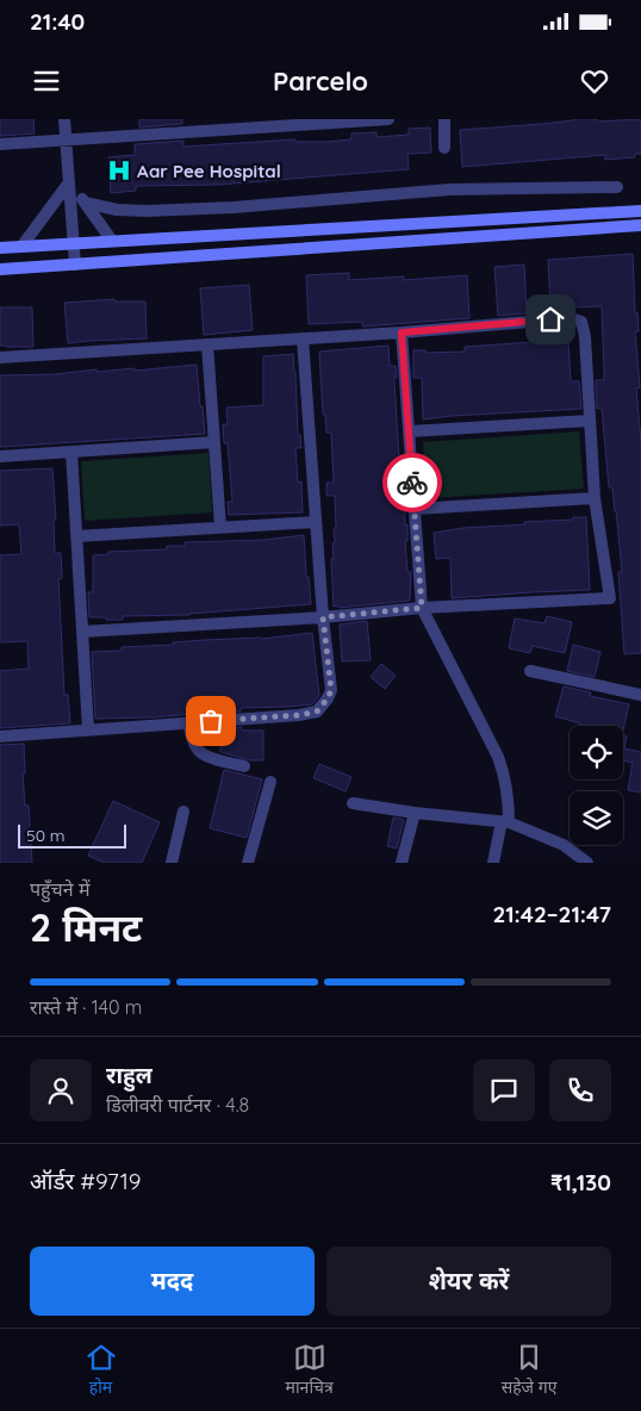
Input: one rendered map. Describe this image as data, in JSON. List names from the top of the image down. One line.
{"places":{"hospital":["Aar Pee Hospital"]},"scale_bar":"50 m","page":{"status":"21:40","header":"Parcelo","scale":"50 m","heading":["2 मिनट","पहुँचने में","21:42–21:47"],"panel":["राहुल","डिलीवरी पार्टनर · 4.8","ऑर्डर #9719","₹1,130"],"bar":"रास्ते में · 140 m","buttons":["मदद","शेयर करें"],"tabs":["होम","मानचित्र","सहेजे गए"]}}
